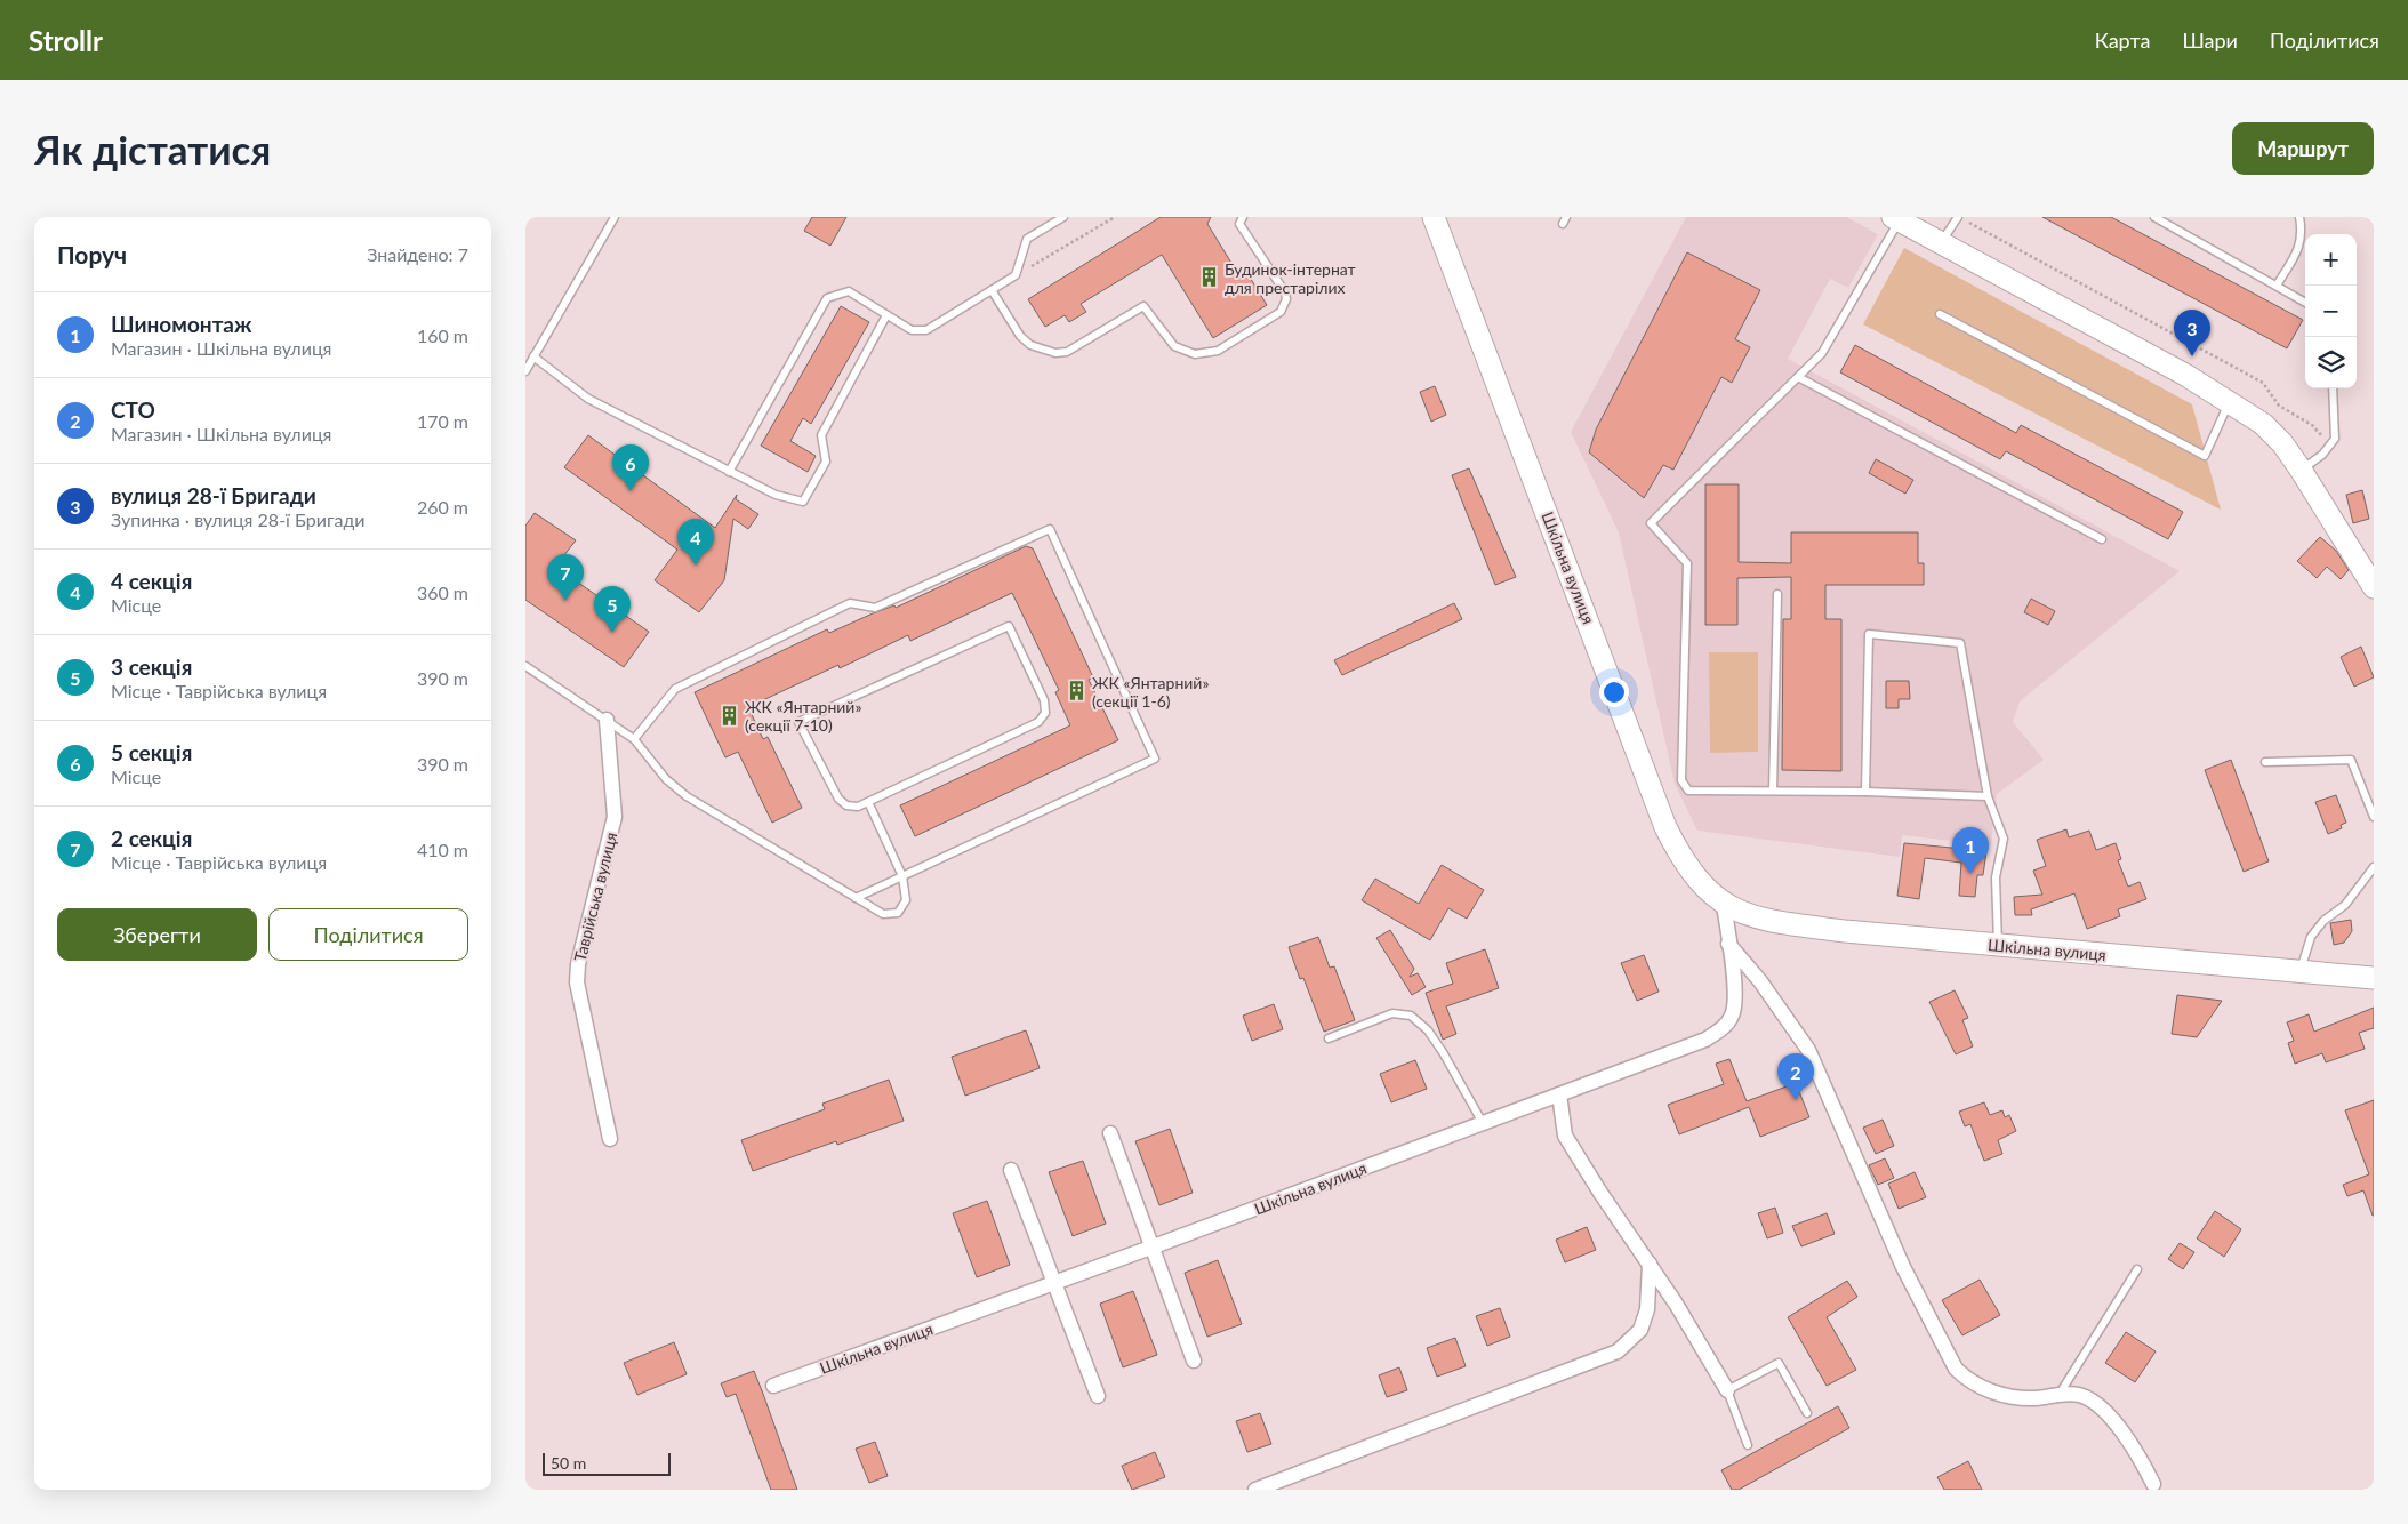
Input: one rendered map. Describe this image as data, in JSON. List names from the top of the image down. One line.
{"streets":{"street":["Шкільна вулиця","Таврійська вулиця"]},"places":{"building":["Будинок-інтернат для престарілих","ЖК «Янтарний» (секції 1-6)","ЖК «Янтарний» (секції 7-10)"]},"scale_bar":"50 m","page":{"header":"Strollr","nav":["Карта","Шари","Поділитися"],"buttons":["Маршрут",["Зберегти","Поділитися"]],"title":"Як дістатися","heading":["Поруч","Знайдено: 7"],"map_buttons":["+","−"],"list":[{"mark":"1","name":"Шиномонтаж","note":"Магазин · Шкільна вулиця","value":"160 m"},{"mark":"2","name":"СТО","note":"Магазин · Шкільна вулиця","value":"170 m"},{"mark":"3","name":"вулиця 28-ї Бригади","note":"Зупинка · вулиця 28-ї Бригади","value":"260 m"},{"mark":"4","name":"4 секція","note":"Місце","value":"360 m"},{"mark":"5","name":"3 секція","note":"Місце · Таврійська вулиця","value":"390 m"},{"mark":"6","name":"5 секція","note":"Місце","value":"390 m"},{"mark":"7","name":"2 секція","note":"Місце · Таврійська вулиця","value":"410 m"}],"pins":["3","6","4","7","5","1","2"],"scale":"50 m"}}
